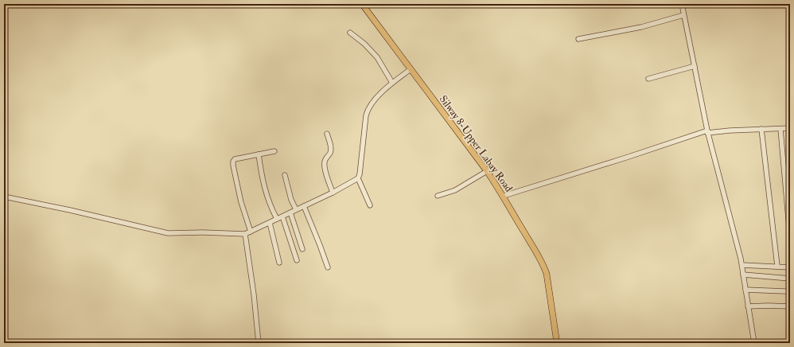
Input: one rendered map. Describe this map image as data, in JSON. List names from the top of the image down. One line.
{"streets":{"main road":["Silway 8-Upper Labay Road"]}}
